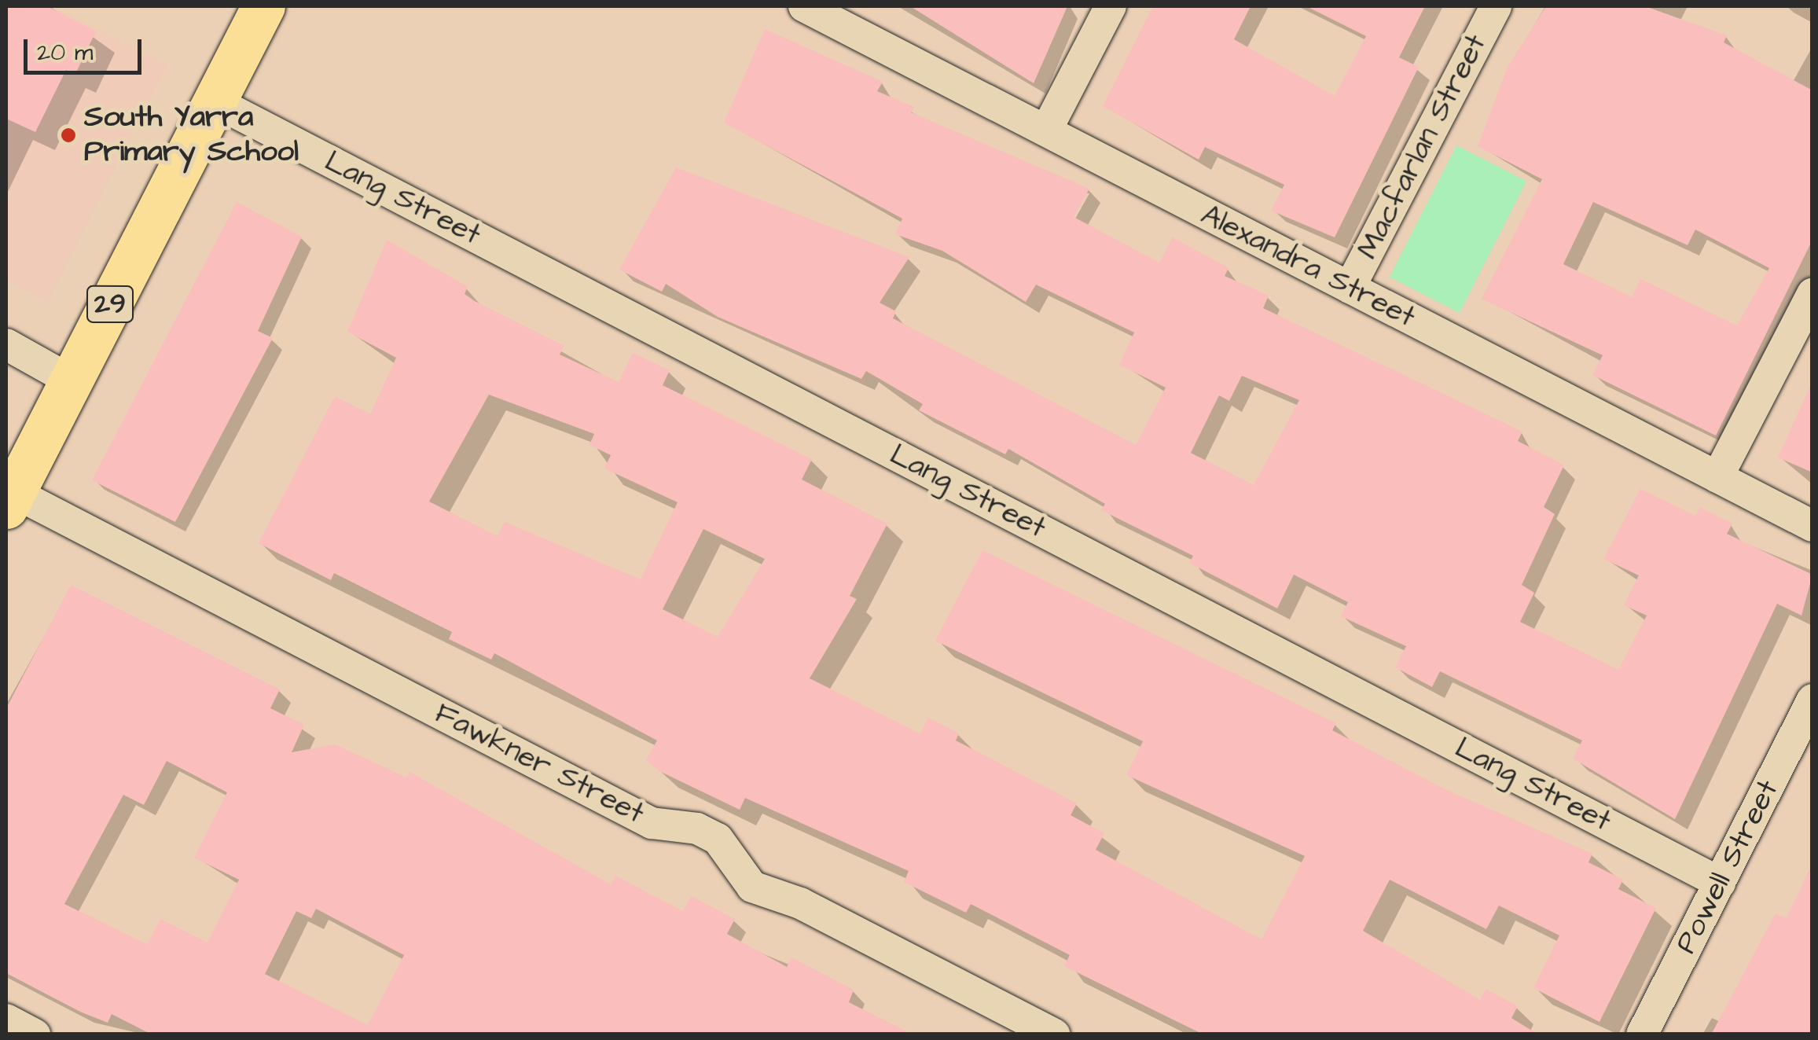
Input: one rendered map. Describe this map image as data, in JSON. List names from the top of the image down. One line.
{"streets":{"highway":["29"],"street":["Macfarlan Street","Lang Street","Alexandra Street","Fawkner Street","Powell Street"]},"crossings":[["Macfarlan Street","Alexandra Street"],["Lang Street","29"],["Lang Street","Powell Street"],["29","Fawkner Street"]],"places":["South Yarra Primary School"],"scale_bar":"20 m"}
